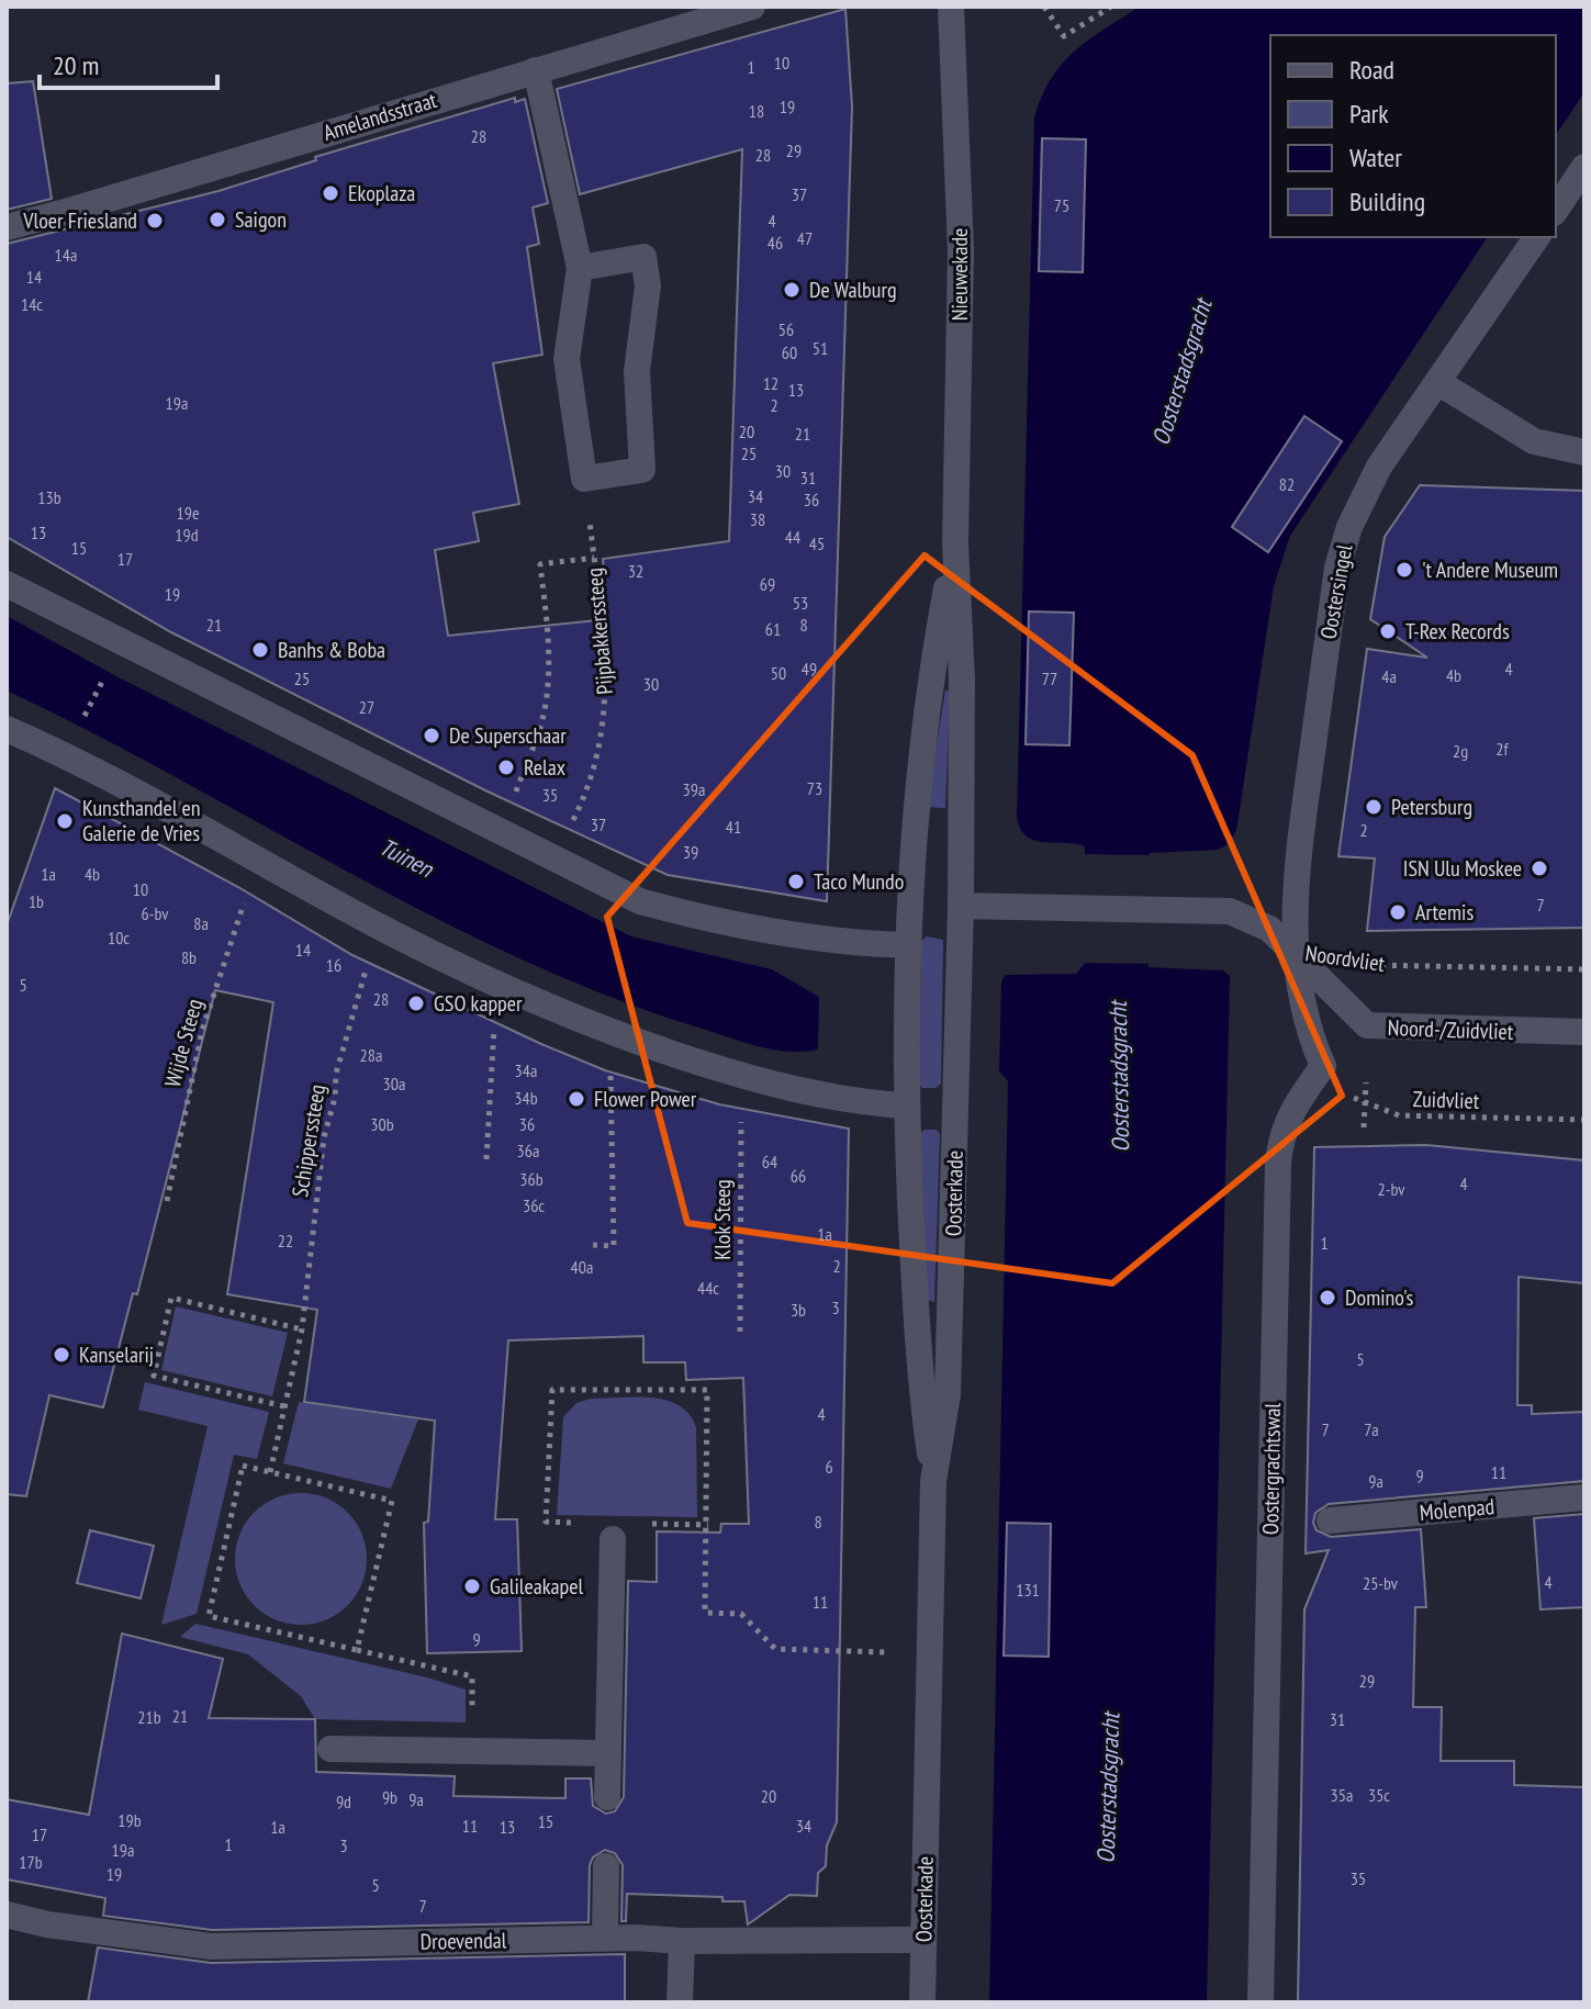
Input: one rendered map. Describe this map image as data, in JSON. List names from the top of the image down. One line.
{"streets":{"street":["Amelandsstraat","Nieuwekade","Oostersingel","Noordvliet","Noord-/Zuidvliet","Oosterkade","Oostergrachtswal","Molenpad","Droevendal"],"path":["Pijpbakkerssteeg","Wijde Steeg","Zuidvliet","Schipperssteeg","Klok Steeg"]},"crossings":[["Nieuwekade","Noordvliet"],["Nieuwekade","Oosterkade"],["Oostersingel","Noordvliet"],["Oostersingel","Noord-/Zuidvliet"],["Noordvliet","Noord-/Zuidvliet"],["Noordvliet","Oosterkade"],["Zuidvliet","Oostergrachtswal"],["Oosterkade","Droevendal"]],"water":["Oosterstadsgracht","Tuinen"],"places":["Ekoplaza","Saigon","Vloer Friesland","De Walburg","'t Andere Museum","T-Rex Records","Banhs & Boba","De Superschaar","Relax","Petersburg","Kunsthandel en Galerie de Vries","ISN Ulu Moskee","Taco Mundo","Artemis","GSO kapper","Flower Power","Domino's","Kanselarij","Galileakapel"],"house_numbers":["10","1","19","18","28","29","28","37","75","4","47","46","14a","14","14c","56","51","60","12","13","19a","2","20","21","25","30","31","82","34","13b","36","19e","38","13","19d","44","45","15","17","32","69","19","53","21","8","61","49","4","50","4b","4a","25","77","30","27","2f","2g","73","39a","35","37","41","2","39","1a","4b","10","1b","7","6-bv","8a","10c","14","8b","16","5","28","28a","34a","30a","34b","30b","36","36a","64","66","36b","4","2-bv","36c","1a","22","1","2","40a","44c","3","3b","5","4","7","7a","6","11","9","9a","8","4","25-bv","131","11","9","29","21","21b","31","35a","35c","20","9b","9a","9d","19b","15","11","34","1a","13","17","1","3","19a","17b","19","35","5","7"],"legend":["Road","Park","Water","Building"],"scale_bar":"20 m"}
